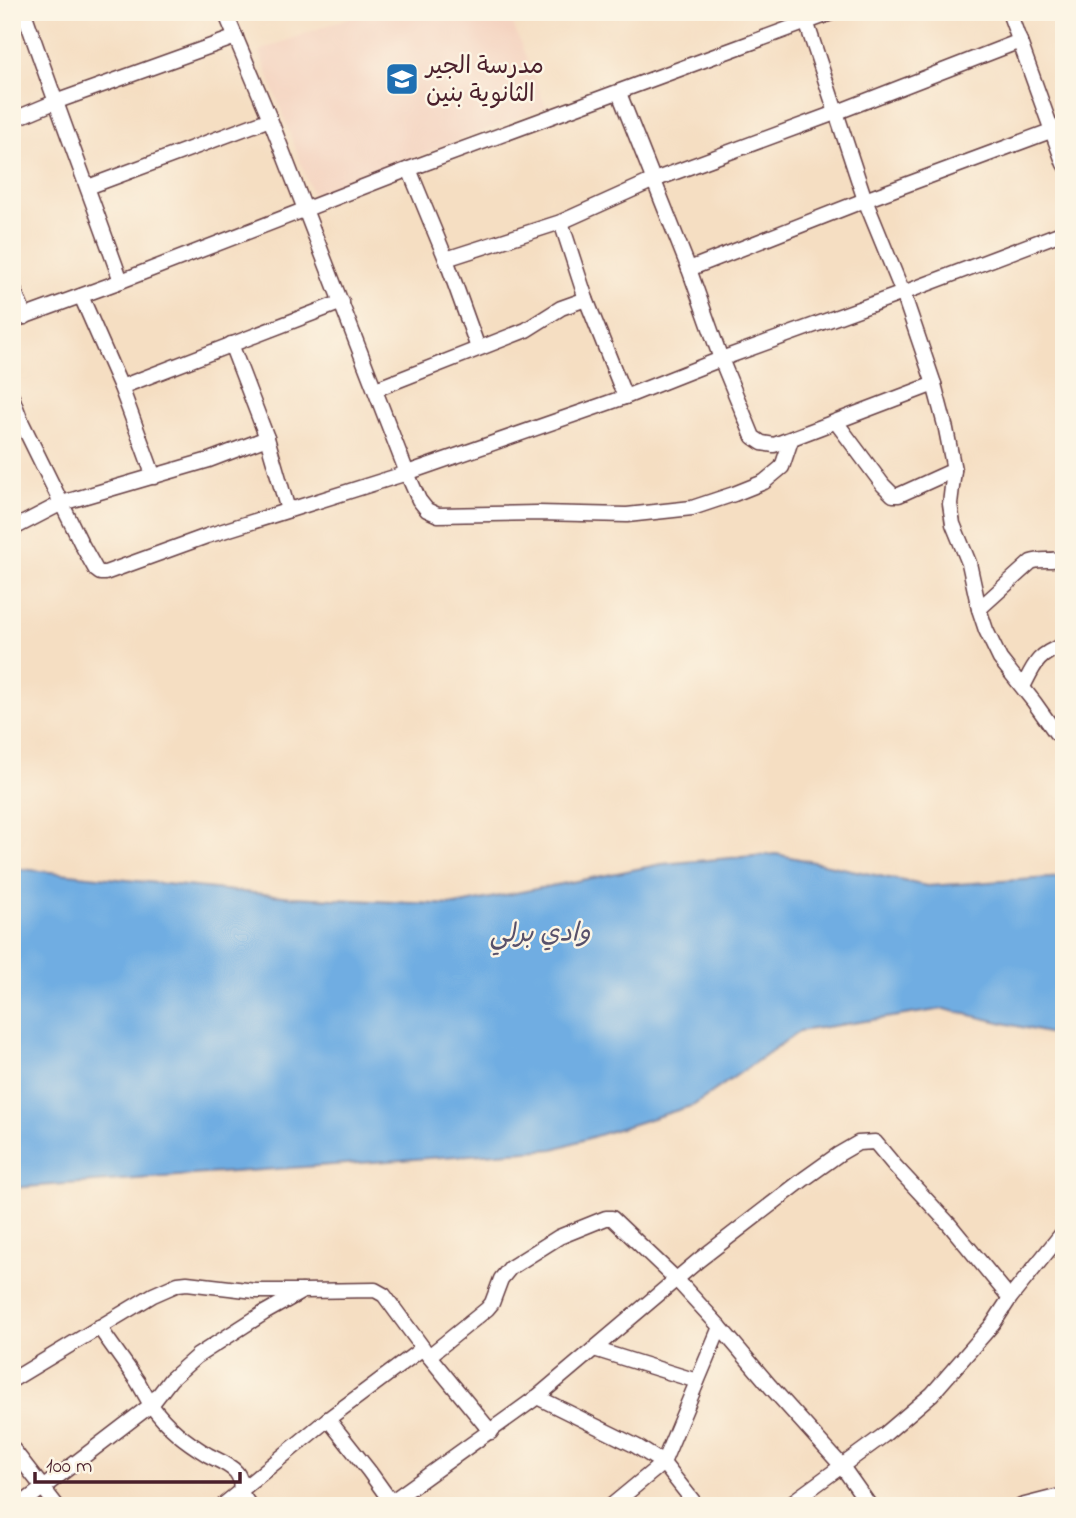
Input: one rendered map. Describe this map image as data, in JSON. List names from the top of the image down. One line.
{"water":["وادي برلي"],"places":{"school or university":["مدرسة الجير الثانوية بنين"]},"scale_bar":"100 m"}
